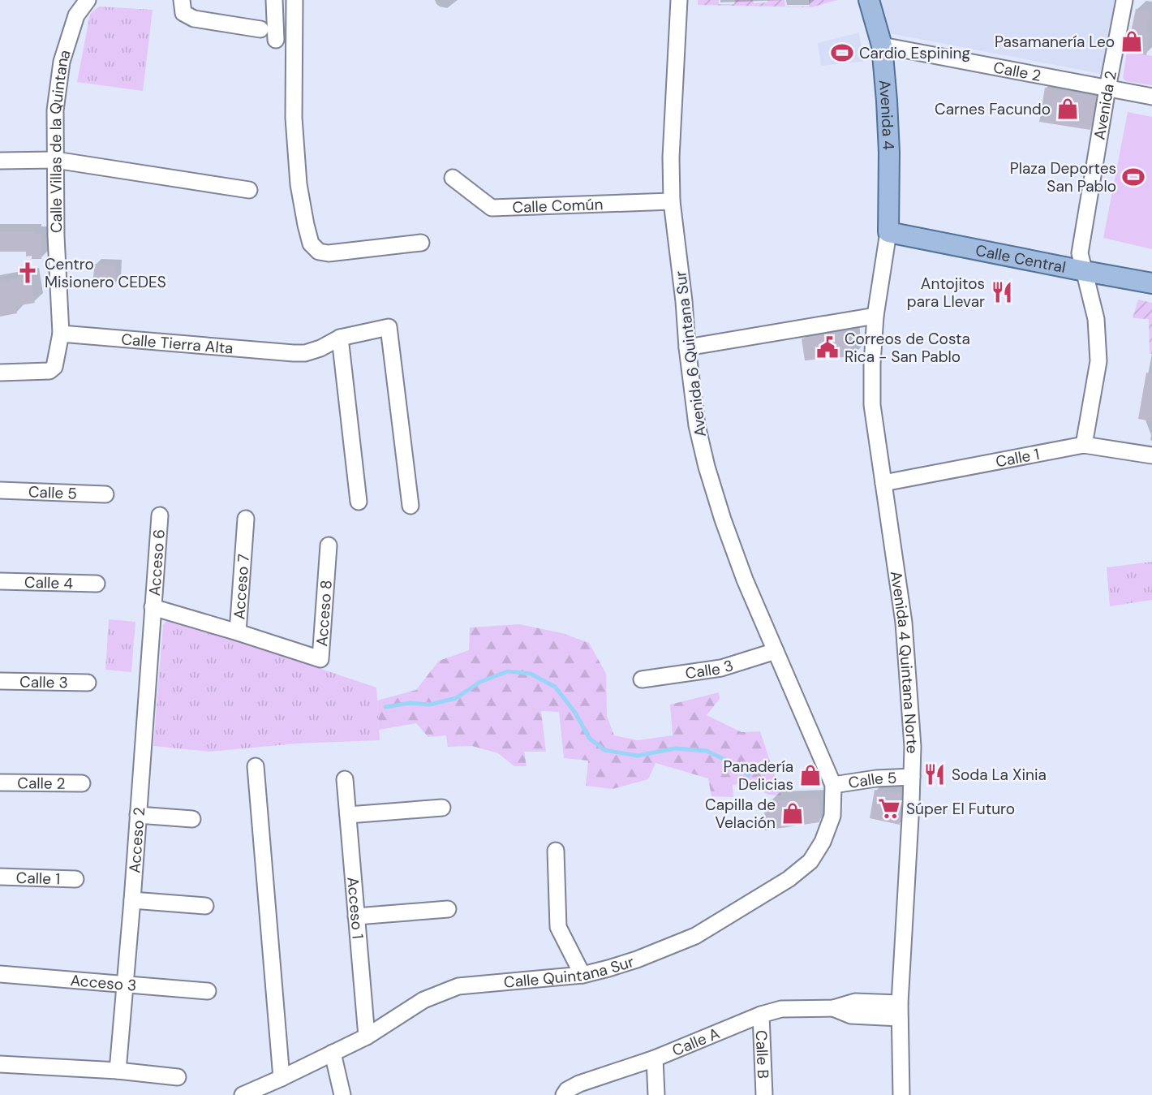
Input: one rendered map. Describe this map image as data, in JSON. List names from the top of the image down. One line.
{"streets":{"main road":["Avenida 4","Calle Central"],"street":["Calle 2","Avenida 2","Calle Villas de la Quintana","Calle Común","Calle Tierra Alta","Avenida 6 Quintana Sur","Calle 1","Calle 5","Acceso 6","Calle 4","Acceso 7","Acceso 8","Avenida 4 Quintana Norte","Calle 3","Acceso 2","Acceso 1","Calle Quintana Sur","Acceso 3","Calle A","Calle B"]},"crossings":[["Calle 2","Avenida 2"],["Calle 2","Avenida 4"],["Avenida 2","Calle Central"],["Avenida 2","Calle 1"],["Avenida 4","Calle Central"],["Avenida 4","Avenida 4 Quintana Norte"],["Calle Villas de la Quintana","Calle Tierra Alta"],["Calle Común","Avenida 6 Quintana Sur"],["Calle Central","Avenida 4 Quintana Norte"],["Avenida 6 Quintana Sur","Calle 5"],["Avenida 6 Quintana Sur","Calle 3"],["Avenida 6 Quintana Sur","Calle Quintana Sur"],["Calle 1","Avenida 4 Quintana Norte"],["Calle 5","Avenida 4 Quintana Norte"],["Calle 5","Calle Quintana Sur"],["Acceso 6","Acceso 7"],["Acceso 6","Acceso 2"],["Acceso 7","Acceso 8"],["Acceso 7","Acceso 2"],["Avenida 4 Quintana Norte","Calle A"],["Acceso 2","Acceso 3"],["Acceso 1","Calle Quintana Sur"],["Calle A","Calle B"]],"places":{"shop":["Pasamanería Leo","Carnes Facundo","Panadería Delicias","Capilla de Velación"],"sports":["Cardio Espining","Plaza Deportes San Pablo"],"church":["Centro Misionero CEDES"],"restaurant":["Antojitos para Llevar","Soda La Xinia"],"public building":["Correos de Costa Rica - San Pablo"],"supermarket":["Súper El Futuro"]}}
